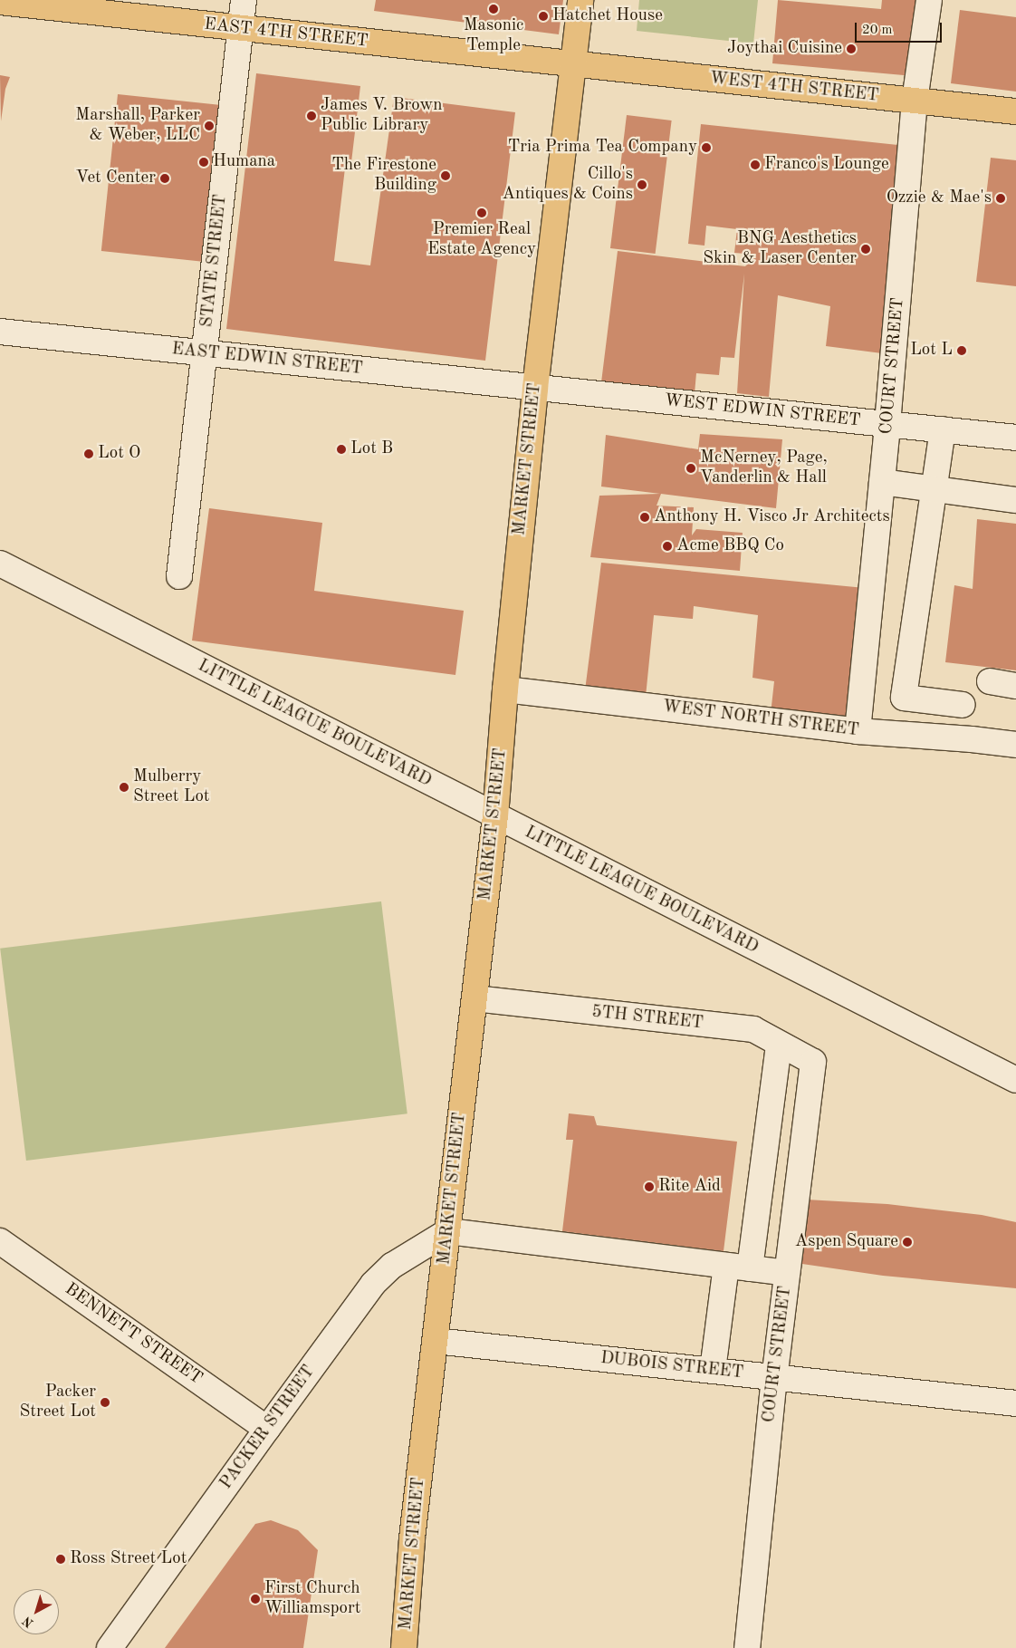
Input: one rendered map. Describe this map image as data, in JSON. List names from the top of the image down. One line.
{"streets":{"main road":["EAST 4TH STREET","WEST 4TH STREET","MARKET STREET"],"street":["STATE STREET","EAST EDWIN STREET","COURT STREET","WEST EDWIN STREET","WEST NORTH STREET","LITTLE LEAGUE BOULEVARD","5TH STREET","BENNETT STREET","DUBOIS STREET","PACKER STREET"]},"crossings":[["EAST 4TH STREET","WEST 4TH STREET"],["EAST 4TH STREET","STATE STREET"],["EAST 4TH STREET","MARKET STREET"],["WEST 4TH STREET","COURT STREET"],["WEST 4TH STREET","MARKET STREET"],["STATE STREET","EAST EDWIN STREET"],["EAST EDWIN STREET","WEST EDWIN STREET"],["EAST EDWIN STREET","MARKET STREET"],["COURT STREET","WEST EDWIN STREET"],["COURT STREET","WEST NORTH STREET"],["COURT STREET","5TH STREET"],["COURT STREET","DUBOIS STREET"],["WEST EDWIN STREET","MARKET STREET"],["MARKET STREET","WEST NORTH STREET"],["MARKET STREET","LITTLE LEAGUE BOULEVARD"],["MARKET STREET","5TH STREET"],["MARKET STREET","DUBOIS STREET"],["MARKET STREET","PACKER STREET"],["BENNETT STREET","PACKER STREET"]],"places":["Masonic Temple","Hatchet House","Joythai Cuisine","James V. Brown Public Library","Marshall, Parker & Weber, LLC","Tria Prima Tea Company","Humana","Franco's Lounge","The Firestone Building","Vet Center","Cillo's Antiques & Coins","Ozzie & Mae's","Premier Real Estate Agency","BNG Aesthetics Skin & Laser Center","Lot L","Lot B","Lot O","McNerney, Page, Vanderlin & Hall","Anthony H. Visco Jr Architects","Acme BBQ Co","Mulberry Street Lot","Rite Aid","Aspen Square","Packer Street Lot","Ross Street Lot","First Church Williamsport"],"scale_bar":"20 m","north":"bottom left"}
